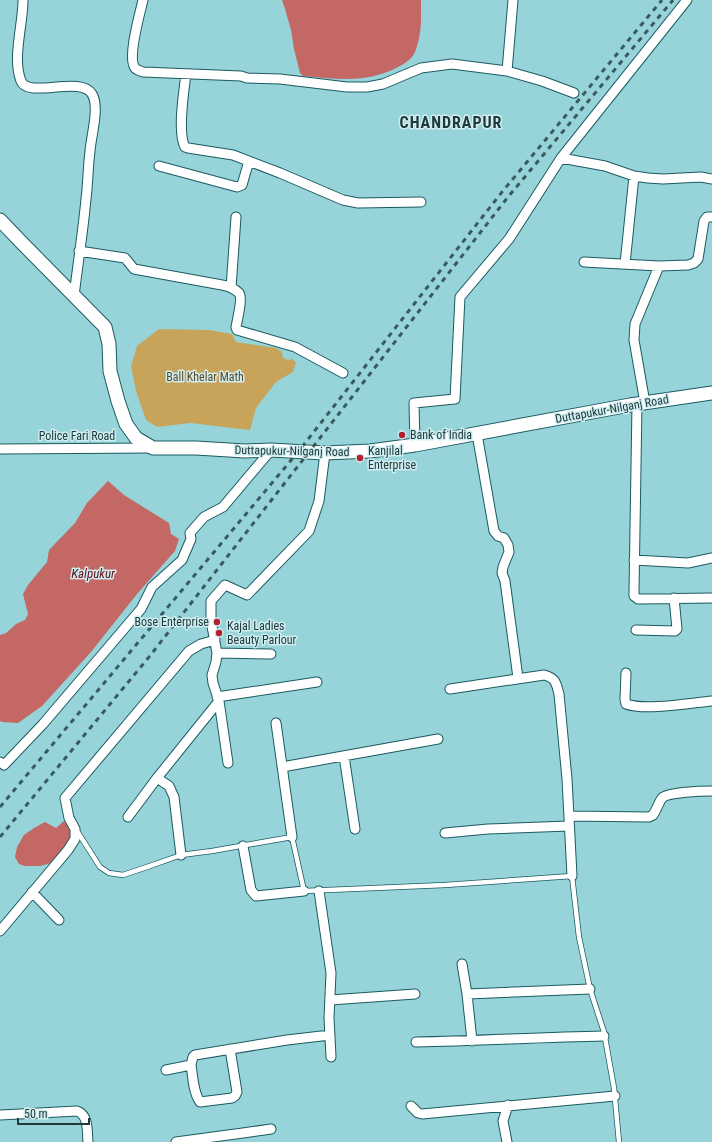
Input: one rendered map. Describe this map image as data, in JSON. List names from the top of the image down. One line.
{"streets":{"main road":["Duttapukur-Nilganj Road"],"street":["Police Fari Road"]},"crossings":[["Duttapukur-Nilganj Road","Police Fari Road"]],"districts":["CHANDRAPUR"],"water":["Kalpukur"],"parks":["Ball Khelar Math"],"places":["Bank of India","Kanjilal Enterprise","Bose Enterprise","Kajal Ladies Beauty Parlour"],"scale_bar":"50 m"}
